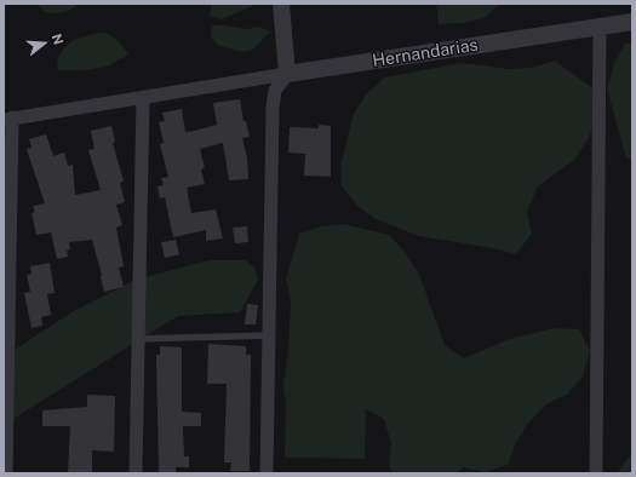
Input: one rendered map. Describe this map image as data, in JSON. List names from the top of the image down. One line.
{"streets":{"street":["Hernandarias"]},"north":"right"}
